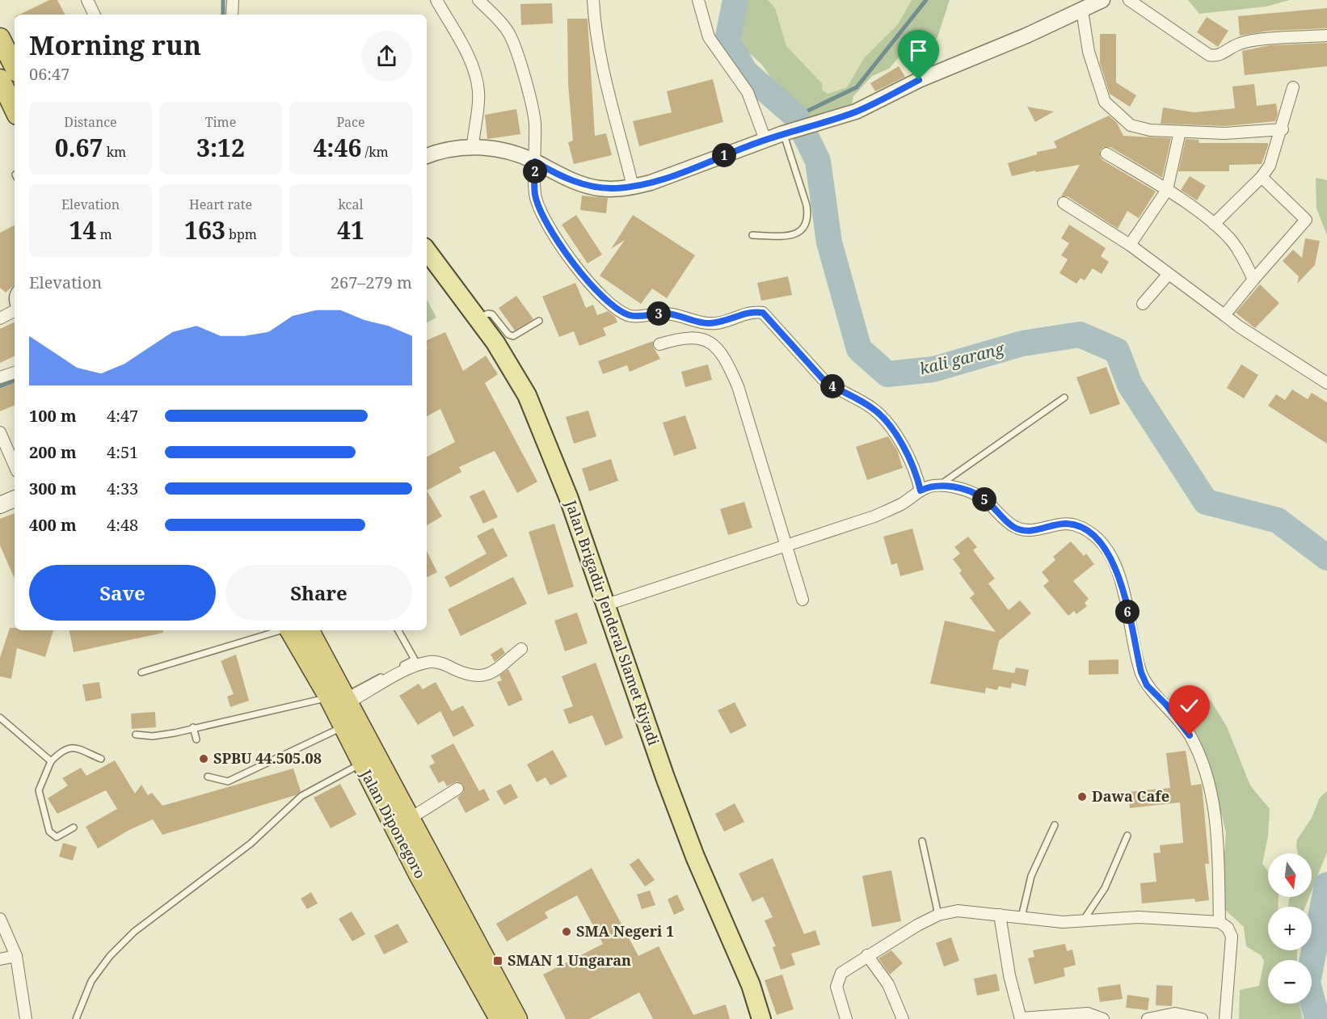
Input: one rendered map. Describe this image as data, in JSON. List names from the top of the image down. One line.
{"streets":{"highway":["Jalan Diponegoro"],"main road":["Jalan Brigadir Jenderal Slamet Riyadi"]},"water":["kali garang"],"places":{"other":["SPBU 44.505.08","Dawa Cafe","SMA Negeri 1"],"transit":["SMAN 1 Ungaran"]},"north":"bottom","page":{"heading":["Morning run","06:47"],"stats":[["Distance","0.67 km"],["Time","3:12"],["Pace","4:46 /km"],["Elevation","14 m"],["Heart rate","163 bpm"],["kcal","41"]],"pins":["1","2","3","4","5","6"],"chart":["Elevation","267–279 m"],"list":[{"name":"100 m","note":"4:47"},{"name":"200 m","note":"4:51"},{"name":"300 m","note":"4:33"},{"name":"400 m","note":"4:48"}],"buttons":["Save","Share"],"map_buttons":["+","−"]}}
